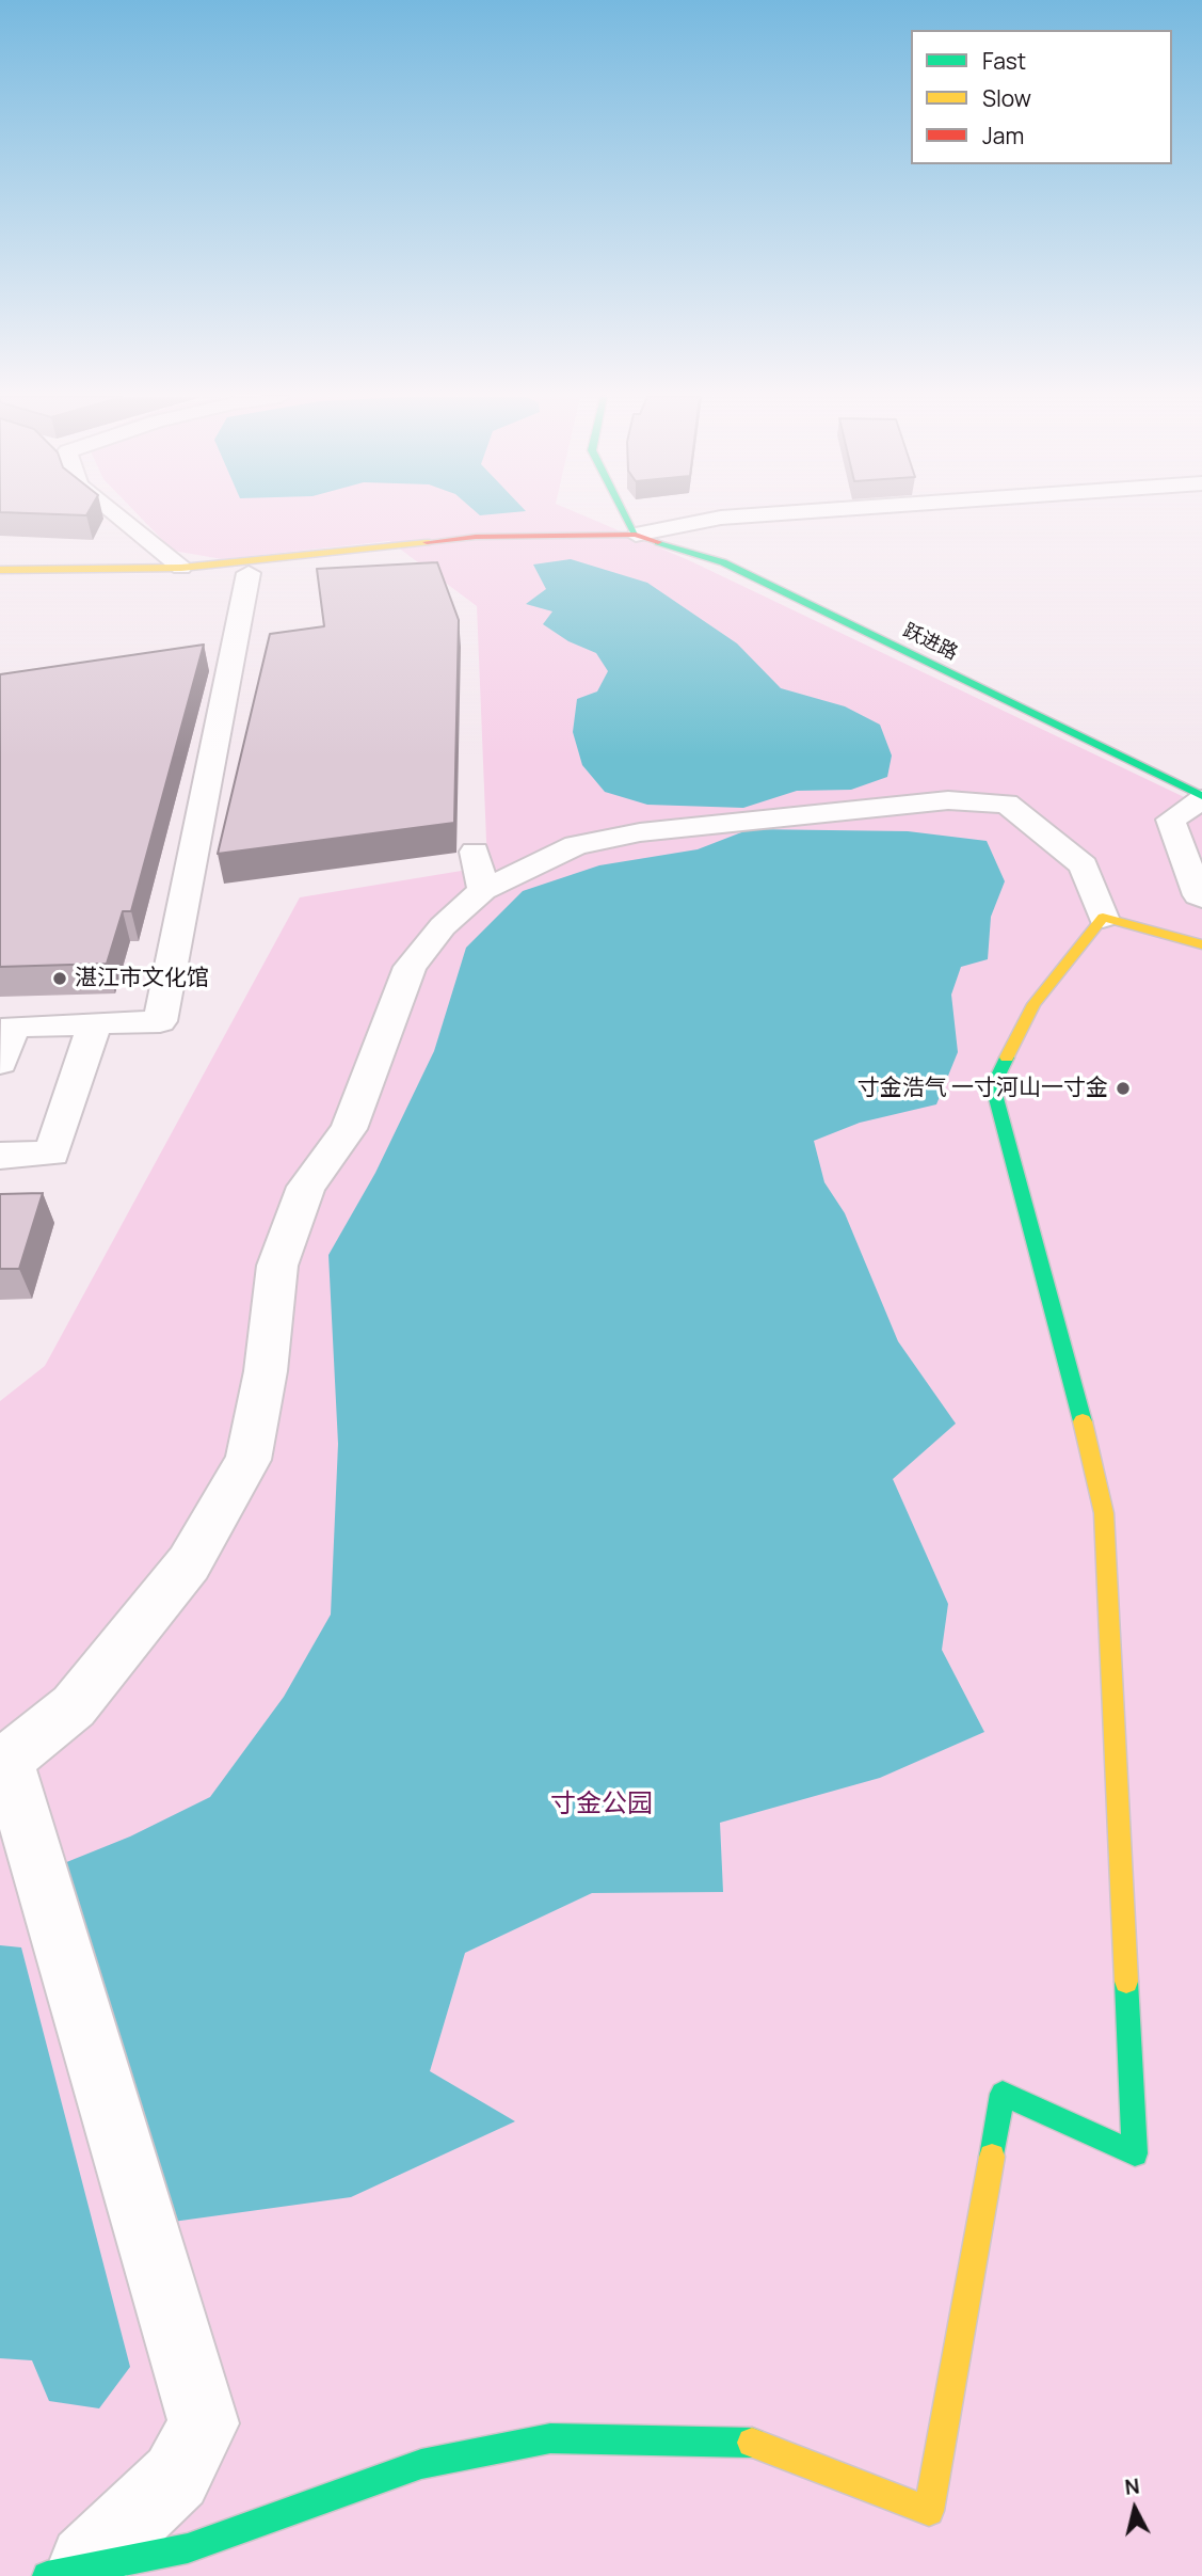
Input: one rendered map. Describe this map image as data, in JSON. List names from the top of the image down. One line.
{"streets":{"main road":["跃进路"]},"parks":["寸金公园"],"places":["湛江市文化馆","寸金浩气 一寸河山一寸金"],"legend":["Fast","Slow","Jam"],"north":"top"}
